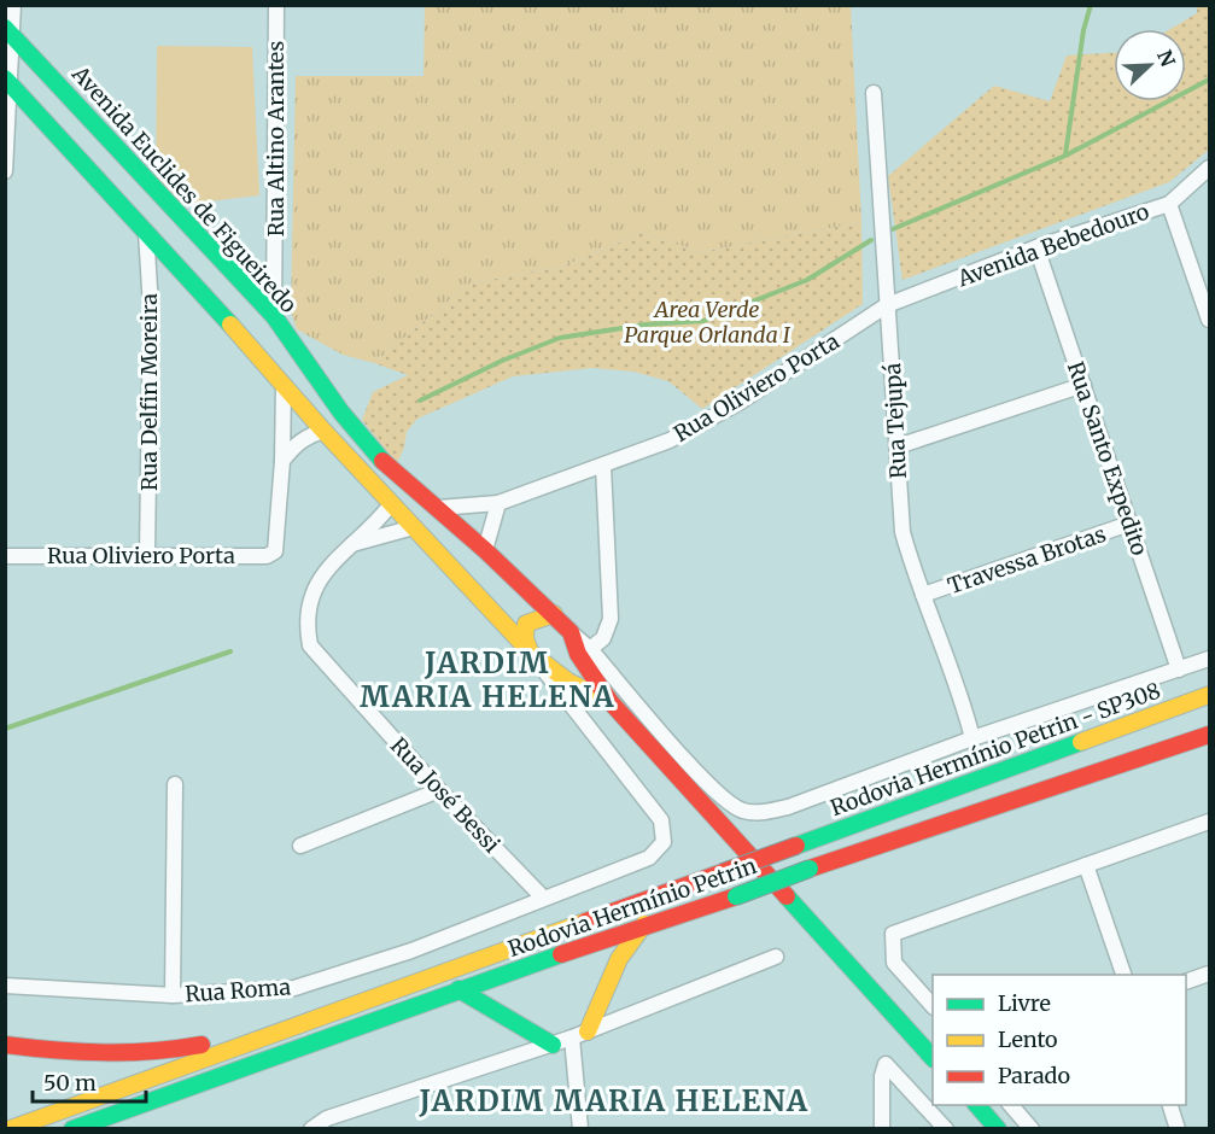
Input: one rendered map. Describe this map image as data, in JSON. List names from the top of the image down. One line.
{"streets":{"main road":["Avenida Euclides de Figueiredo","Rodovia Hermínio Petrin - SP308","Rodovia Hermínio Petrin"],"street":["Rua Altino Arantes","Avenida Bebedouro","Rua Oliviero Porta","Rua Delfin Moreira","Rua Tejupá","Rua Santo Expedito","Travessa Brotas","Rua José Bessi","Rua Roma"]},"crossings":[["Rua Altino Arantes","Avenida Euclides de Figueiredo"],["Avenida Euclides de Figueiredo","Rua Oliviero Porta"],["Avenida Euclides de Figueiredo","Rua Tejupá"],["Avenida Bebedouro","Rua Oliviero Porta"],["Avenida Bebedouro","Rua Tejupá"],["Avenida Bebedouro","Rua Santo Expedito"],["Rua Oliviero Porta","Rua Delfin Moreira"],["Rua Oliviero Porta","Rua Tejupá"],["Rua Tejupá","Travessa Brotas"],["Rua Santo Expedito","Travessa Brotas"],["Rodovia Hermínio Petrin - SP308","Rodovia Hermínio Petrin"],["Rua José Bessi","Rua Roma"]],"districts":["JARDIM MARIA HELENA","JARDIM MARIA HELENA"],"parks":["Area Verde Parque Orlanda I"],"legend":["Livre","Lento","Parado"],"scale_bar":"50 m","north":"top right"}
